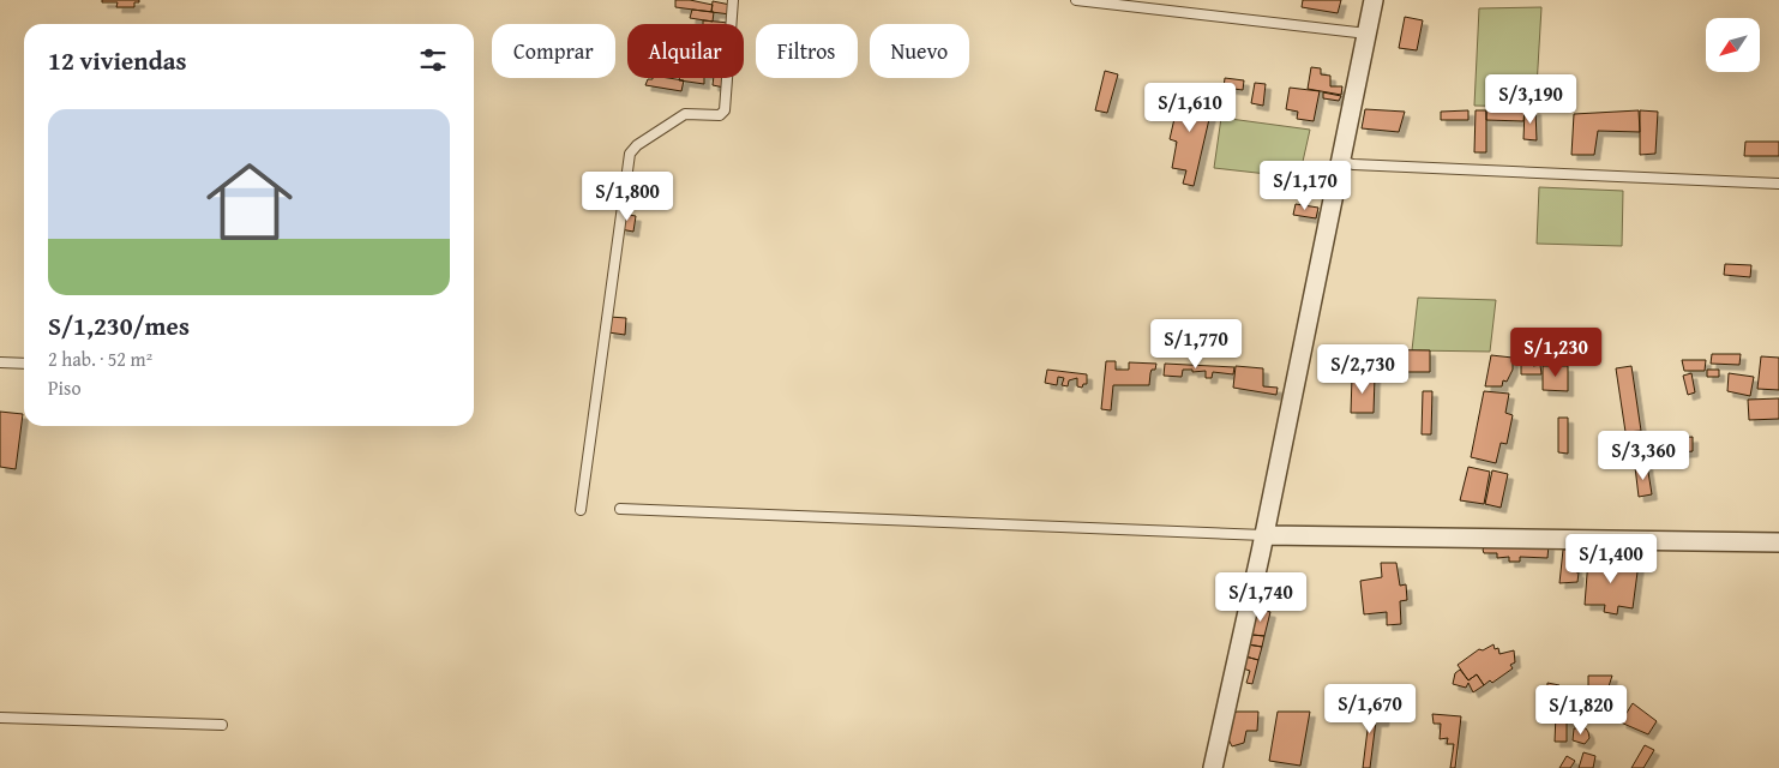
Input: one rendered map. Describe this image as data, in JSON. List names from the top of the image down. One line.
{"north":"bottom left","page":{"chip":["Comprar","Alquilar","Filtros","Nuevo"],"heading":"12 viviendas","price":["S/3,190","S/1,610","S/1,170","S/1,800","S/1,770","S/1,230","S/2,730","S/3,360","S/1,400","S/1,740","S/1,670","S/1,820"],"list":[{"name":"S/1,230/mes","note":"2 hab. · 52 m² · Piso"}]}}
